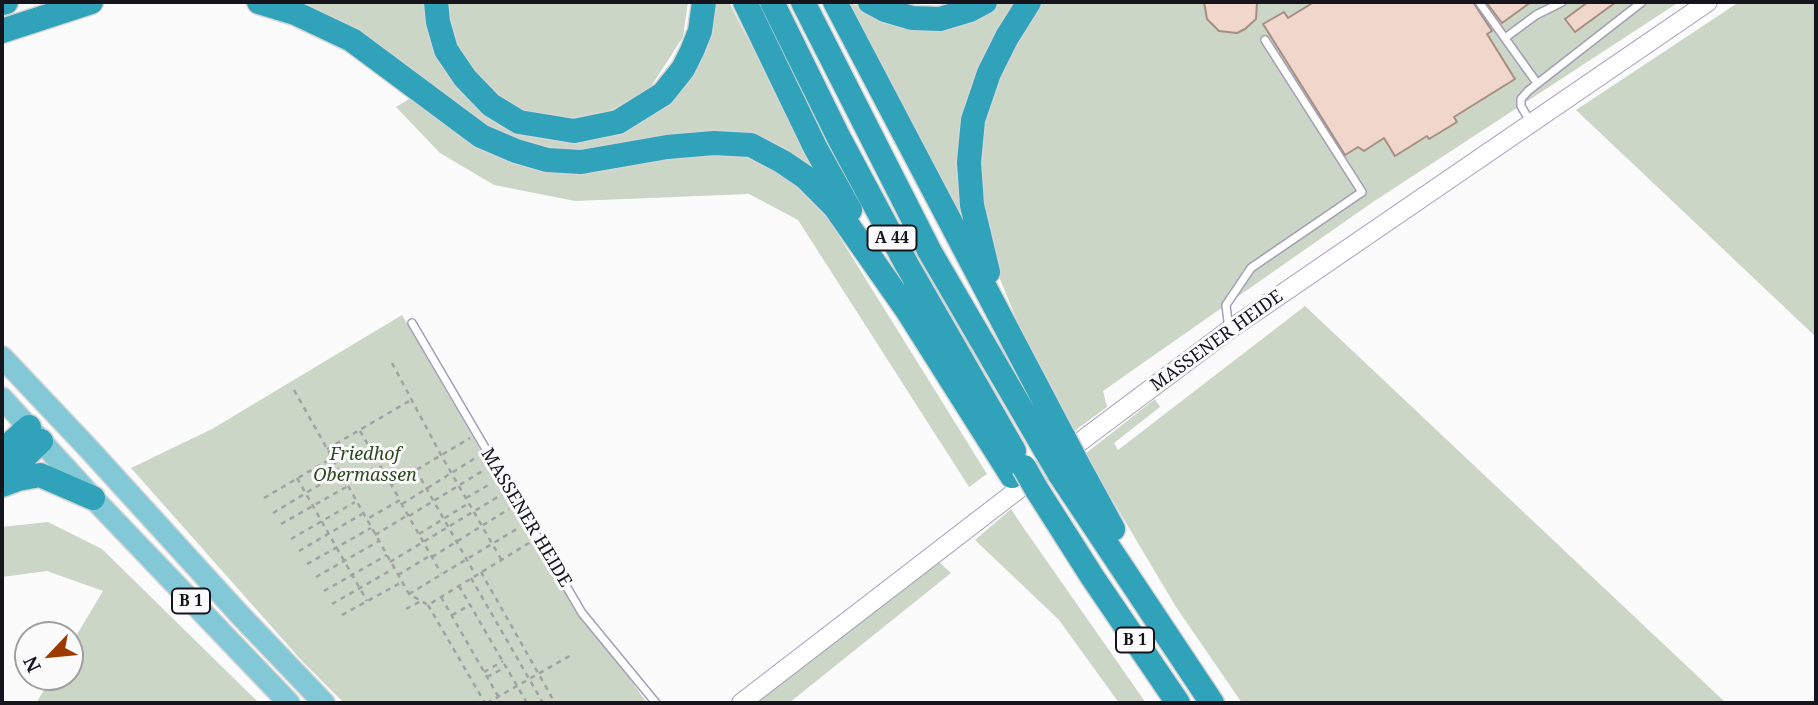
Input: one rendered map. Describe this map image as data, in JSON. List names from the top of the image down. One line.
{"streets":{"highway":["A 44","B 1"],"street":["MASSENER HEIDE"]},"crossings":[["A 44","B 1"]],"parks":["Friedhof Obermassen"],"north":"bottom left"}
